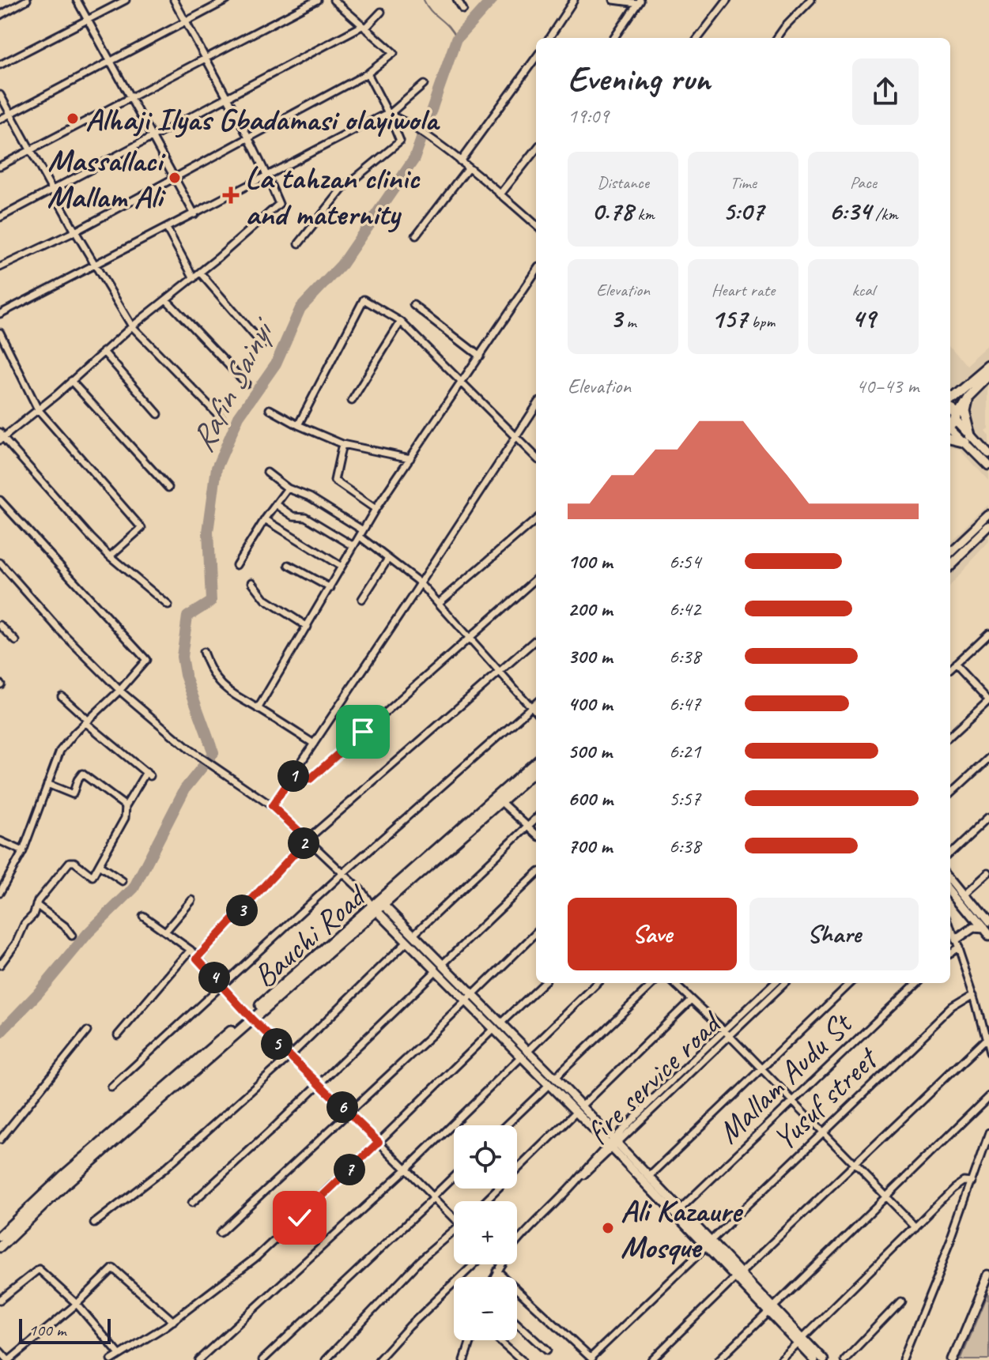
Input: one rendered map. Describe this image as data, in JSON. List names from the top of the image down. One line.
{"streets":{"highway":["Bauchi Road"],"street":["fire service road","Mallam Audu St","Yusuf street"]},"water":["Rafin Sainyi"],"places":{"other":["Alhaji Ilyas Gbadamasi olayiwola","Massallaci Mallam Ali","Ali Kazaure Mosque"],"health":["La tahzan clinic and maternity"]},"scale_bar":"100 m","page":{"heading":["Evening run","19:09"],"stats":[["Distance","0.78 km"],["Time","5:07"],["Pace","6:34 /km"],["Elevation","3 m"],["Heart rate","157 bpm"],["kcal","49"]],"chart":["Elevation","40–43 m"],"list":[{"name":"100 m","note":"6:54"},{"name":"200 m","note":"6:42"},{"name":"300 m","note":"6:38"},{"name":"400 m","note":"6:47"},{"name":"500 m","note":"6:21"},{"name":"600 m","note":"5:57"},{"name":"700 m","note":"6:38"}],"pins":["1","2","3","4","5","6","7"],"buttons":["Save","Share"],"map_buttons":["+","−"],"scale":"100 m"}}
